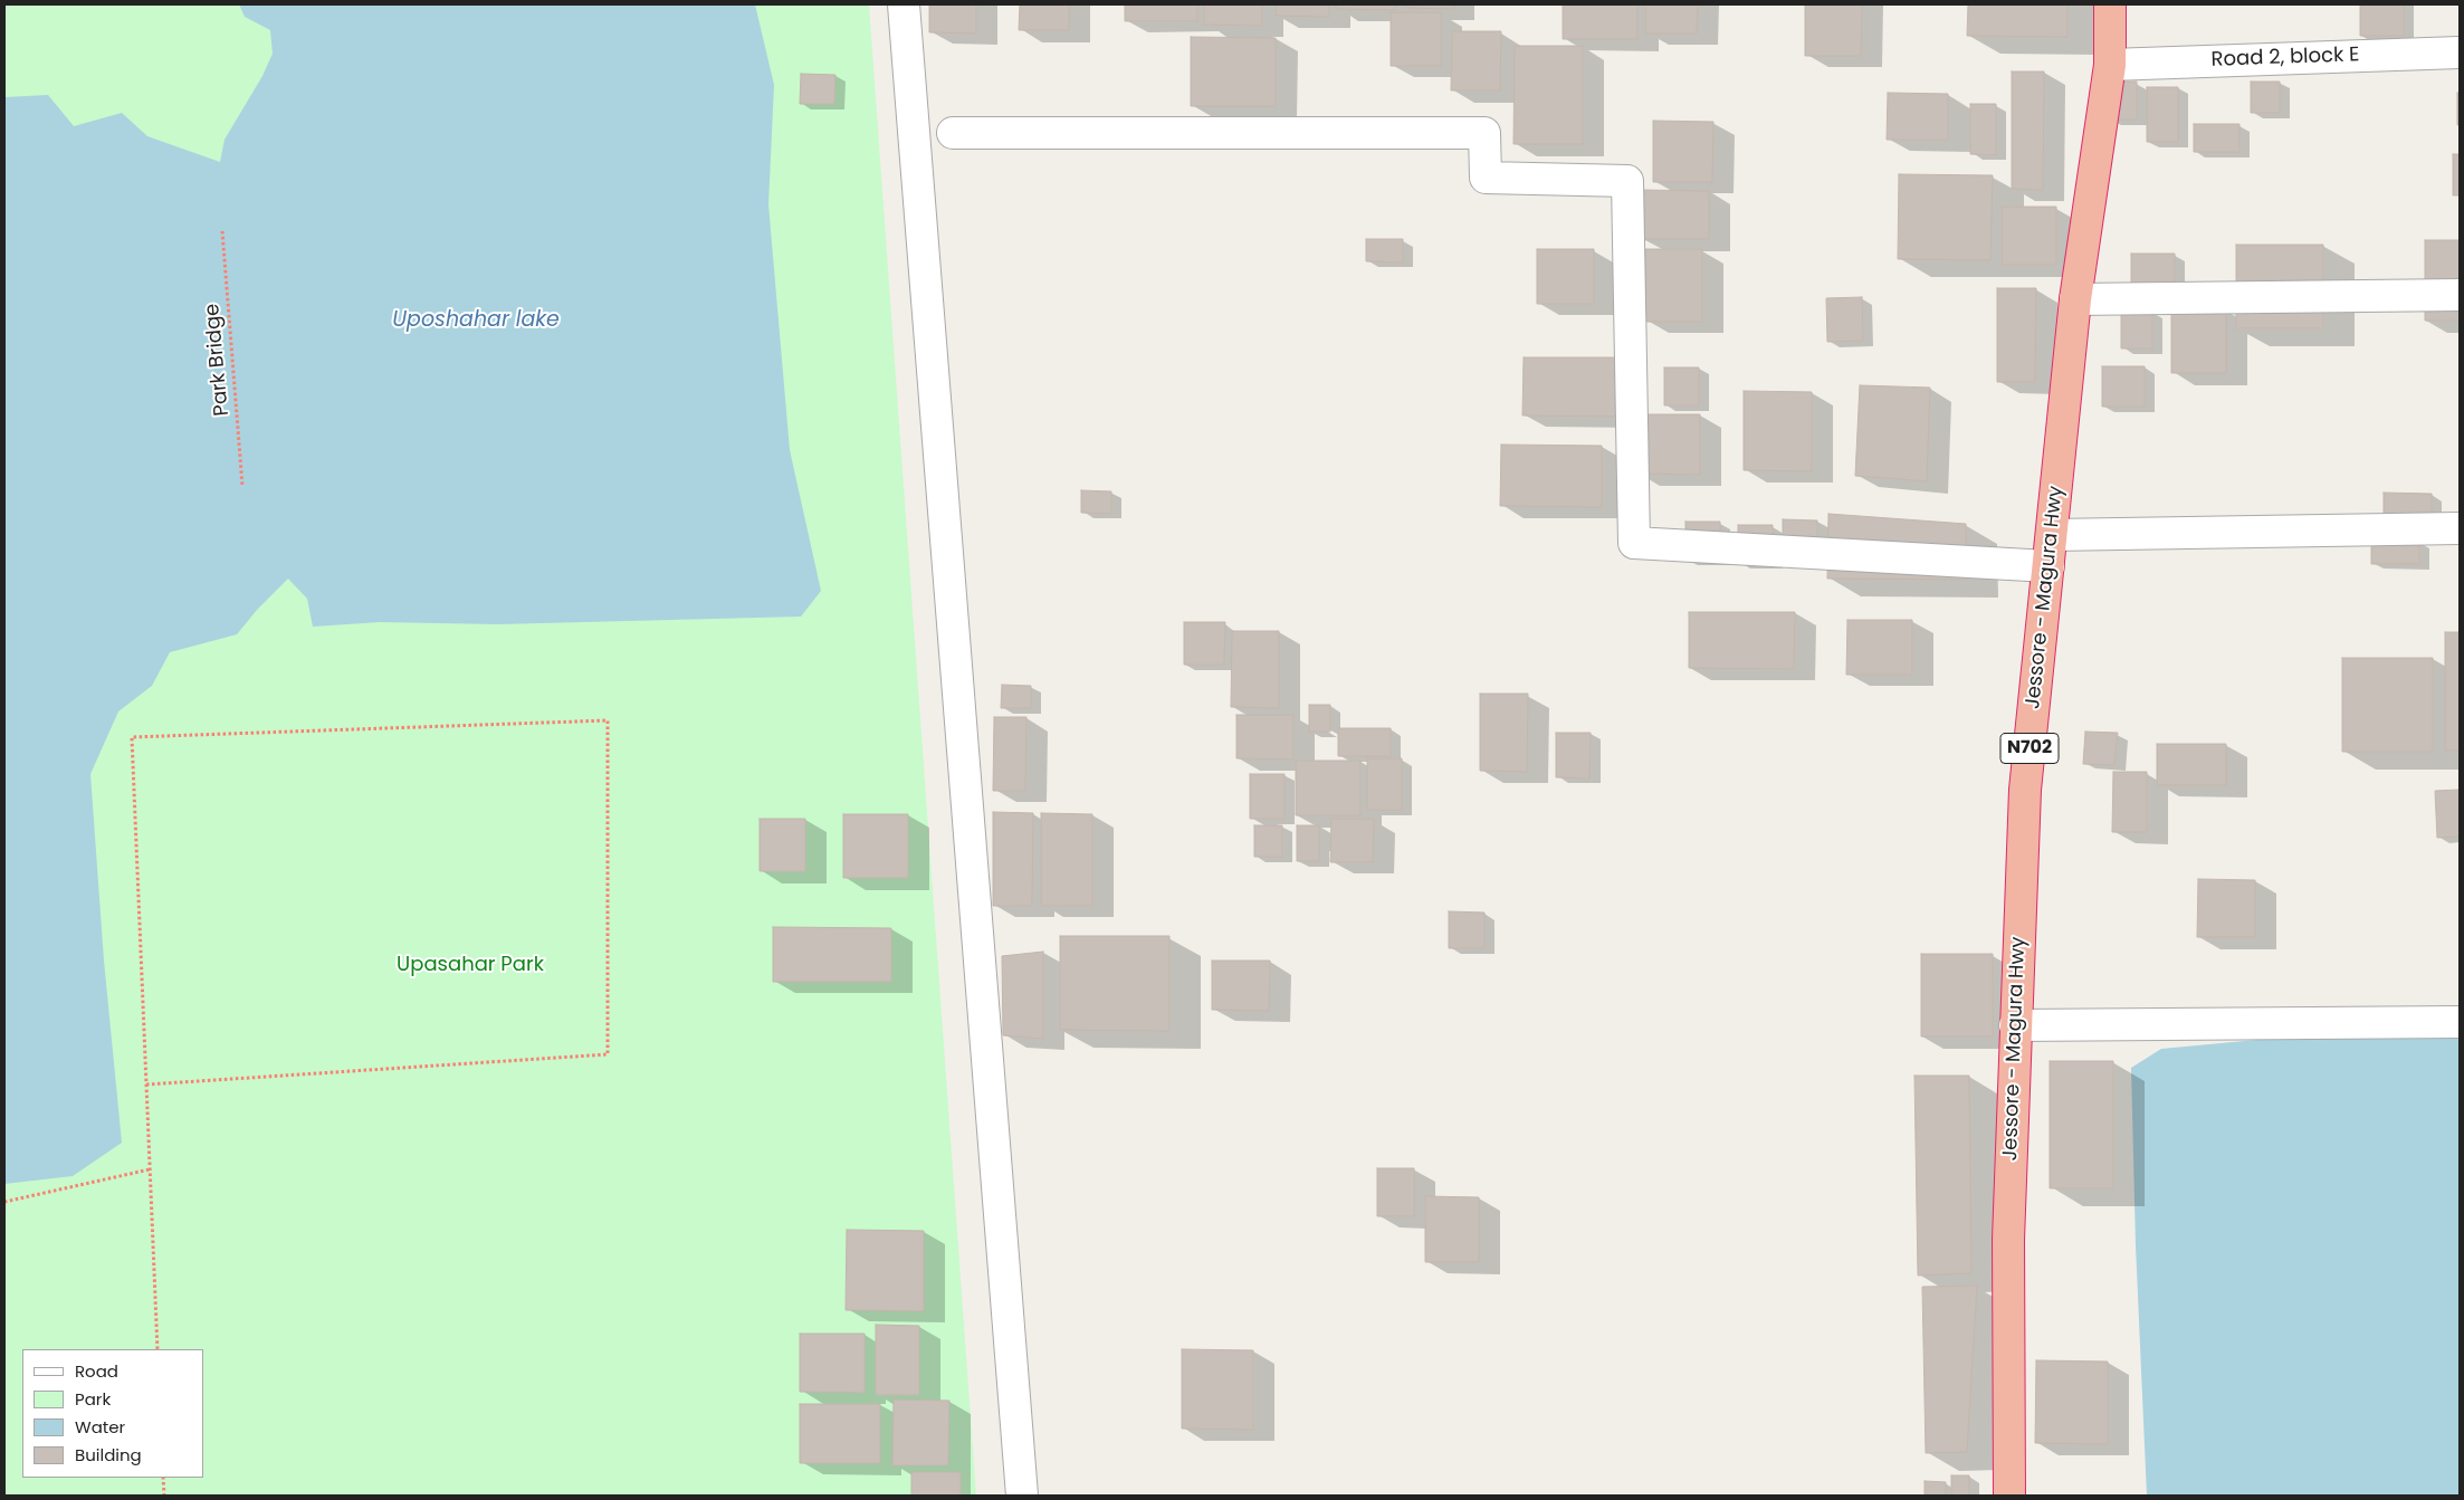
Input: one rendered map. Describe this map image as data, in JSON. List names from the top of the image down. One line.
{"streets":{"highway":["Jessore - Magura Hwy","N702"],"street":["Road 2, block E"],"path":["Park Bridge"]},"crossings":[["Road 2, block E","Jessore - Magura Hwy"]],"water":["Uposhahar lake"],"parks":["Upasahar Park"],"legend":["Road","Park","Water","Building"]}
